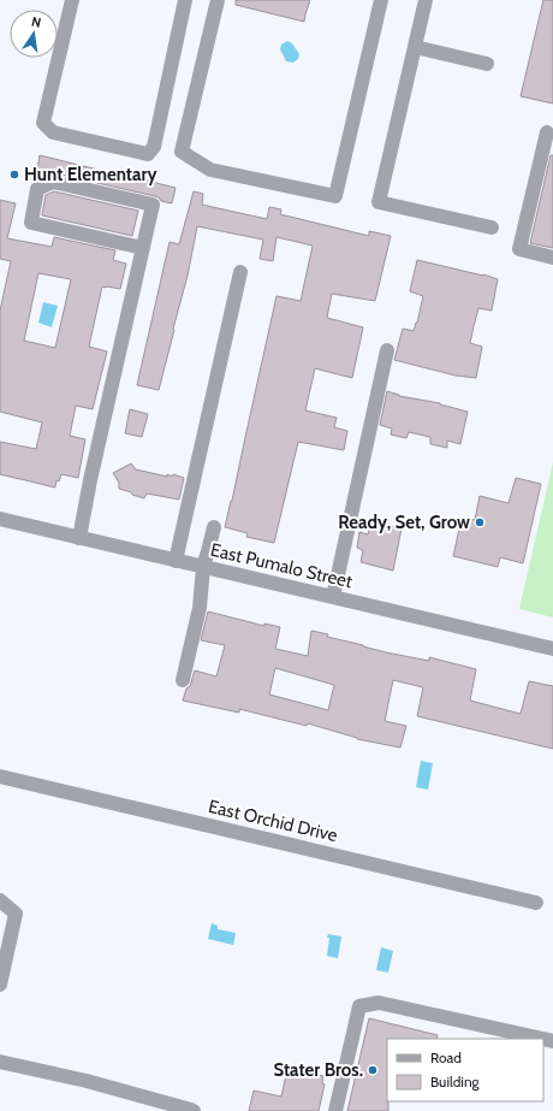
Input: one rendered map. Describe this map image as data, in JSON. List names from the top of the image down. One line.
{"streets":{"street":["East Pumalo Street","East Orchid Drive"]},"places":["Hunt Elementary","Ready, Set, Grow","Stater Bros."],"legend":["Road","Building"],"north":"top"}
